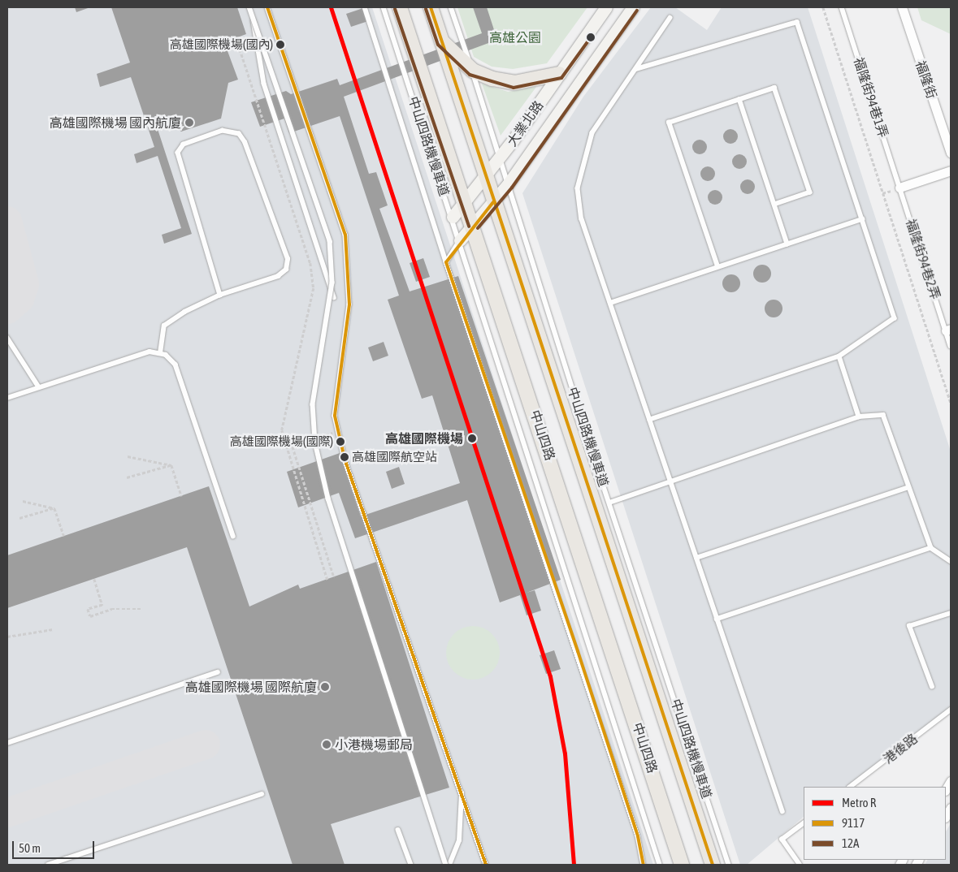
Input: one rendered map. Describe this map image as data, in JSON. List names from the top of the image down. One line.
{"streets":{"main road":["中山四路"],"street":["福隆街","大業北路"],"lane":["福隆街94巷1弄","中山四路機慢車道","福隆街94巷2弄","港後路"]},"crossings":[["福隆街94巷1弄","福隆街94巷2弄"],["大業北路","中山四路機慢車道"],["大業北路","中山四路"]],"parks":["高雄公園"],"places":["高雄國際機場(國內)","高雄國際機場 國內航廈","高雄國際機場","高雄國際機場(國際)","高雄國際航空站","高雄國際機場 國際航廈","小港機場郵局"],"lines":["metro line R","transit line 9117","transit line 12A"],"legend":["Metro R","9117","12A"],"scale_bar":"50 m"}
